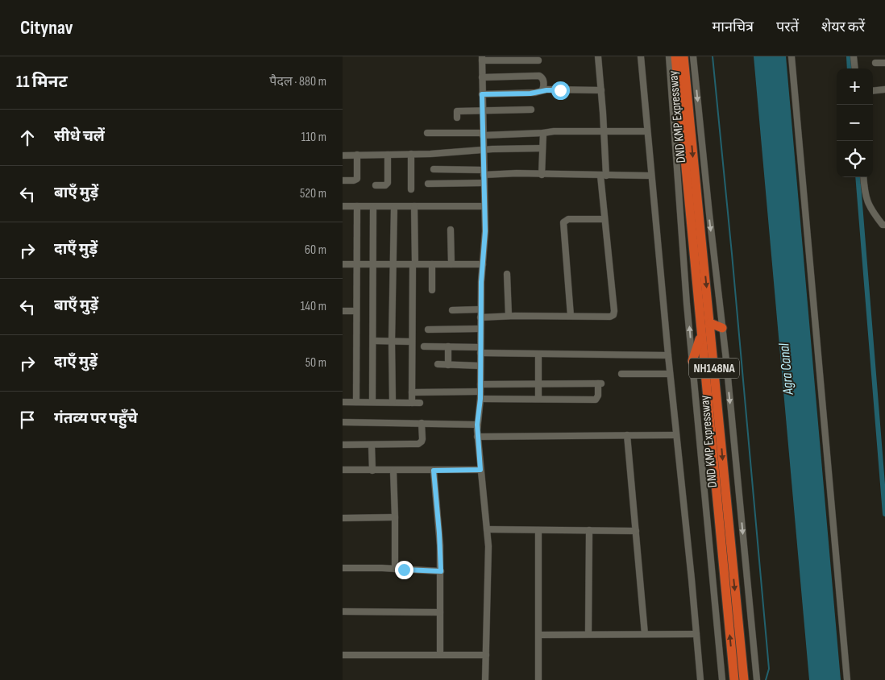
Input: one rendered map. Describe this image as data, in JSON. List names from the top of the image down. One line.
{"streets":{"highway":["DND KMP Expressway","NH148NA"]},"water":["Agra Canal"],"page":{"header":"Citynav","nav":["मानचित्र","परतें","शेयर करें"],"heading":["11 मिनट","पैदल · 880 m"],"map_buttons":["+","−"],"list":[["सीधे चलें","110 m"],["बाएँ मुड़ें","520 m"],["दाएँ मुड़ें","60 m"],["बाएँ मुड़ें","140 m"],["दाएँ मुड़ें","50 m"],"गंतव्य पर पहुँचे"]}}
